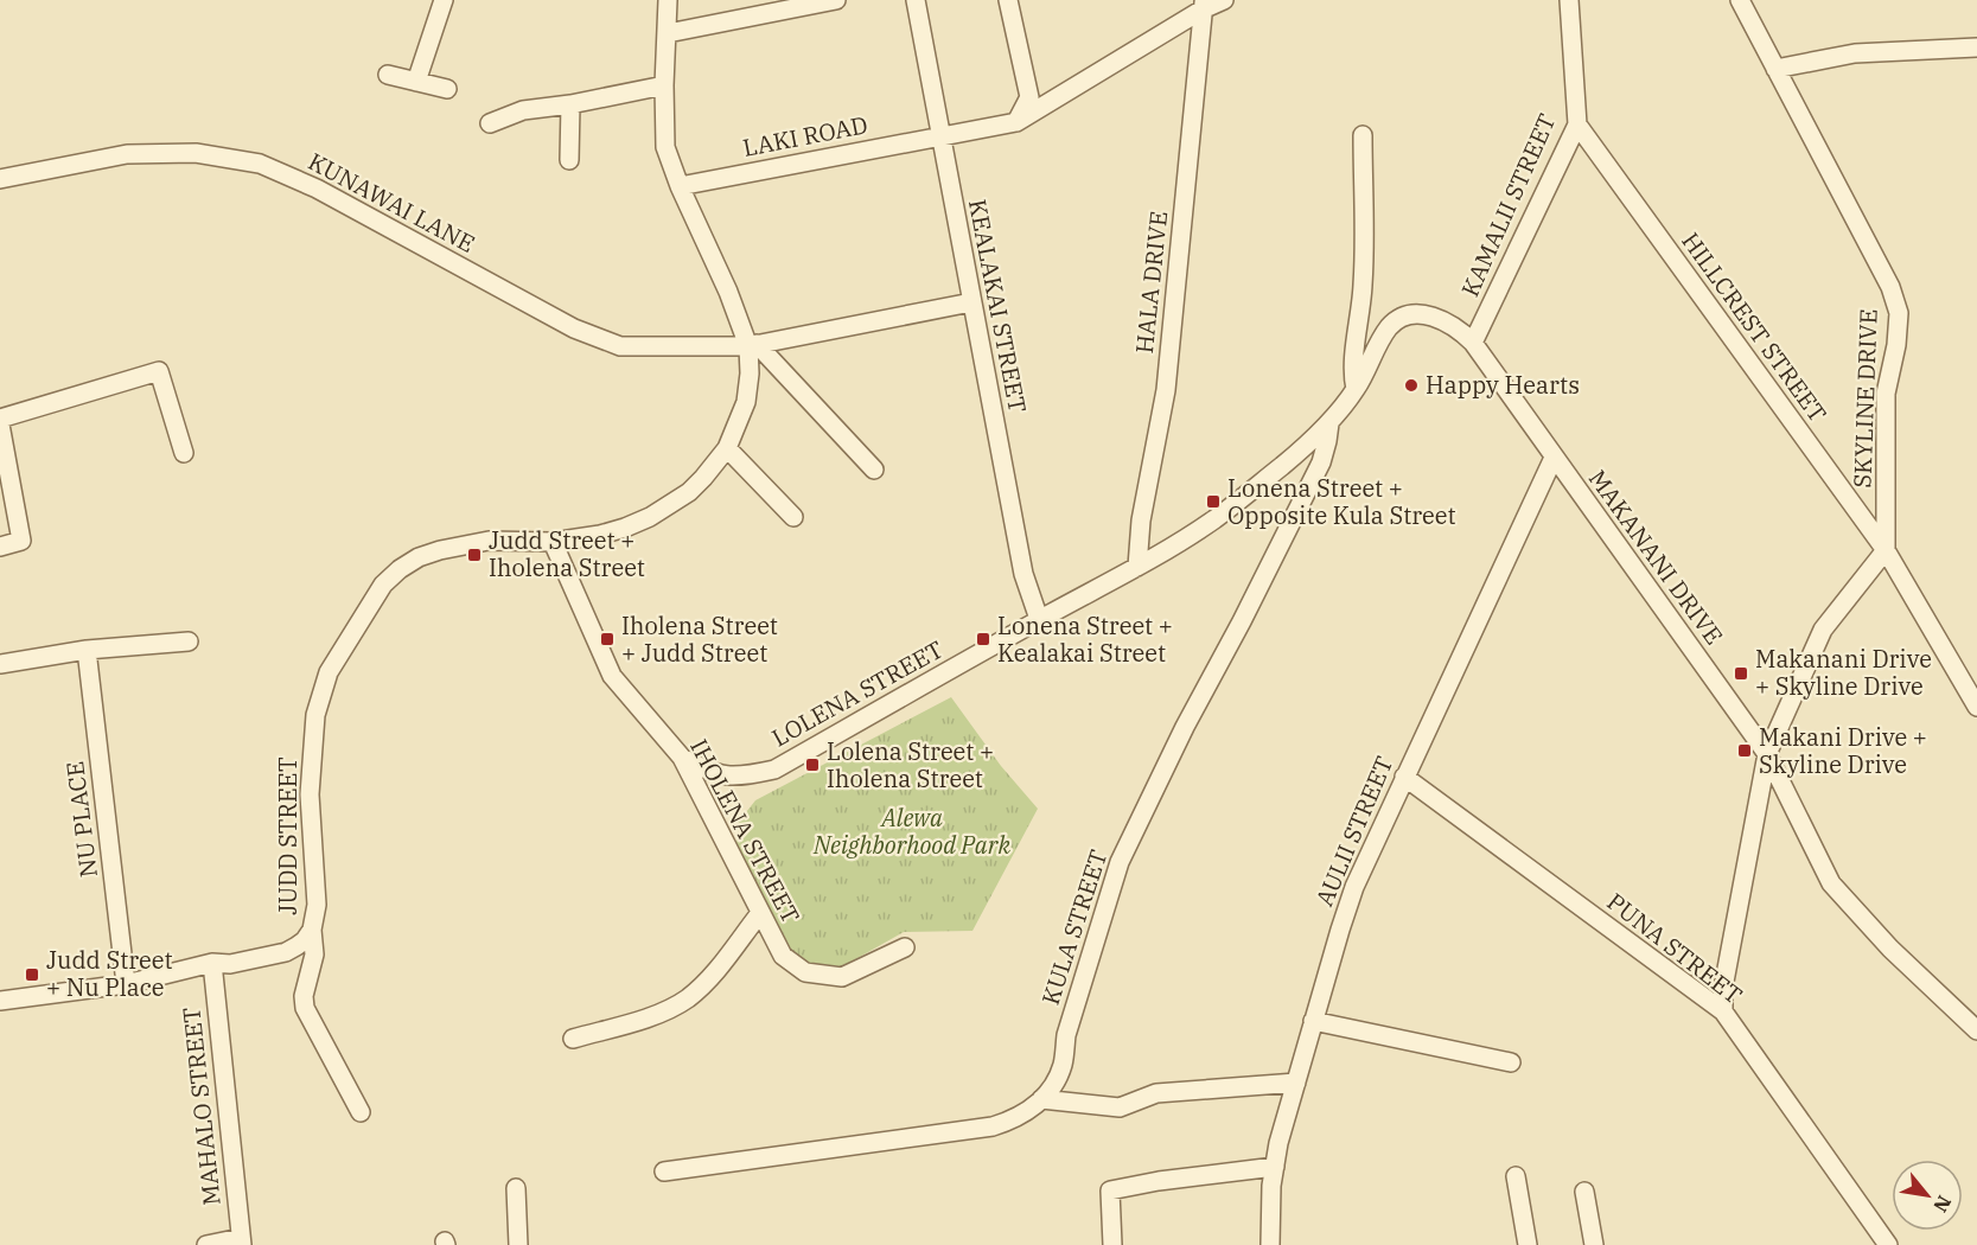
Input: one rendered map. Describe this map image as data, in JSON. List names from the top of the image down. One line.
{"streets":{"street":["LAKI ROAD","KUNAWAI LANE","KAMALII STREET","HALA DRIVE","KEALAKAI STREET","HILLCREST STREET","SKYLINE DRIVE","MAKANANI DRIVE","LOLENA STREET","NU PLACE","IHOLENA STREET","AULII STREET","JUDD STREET","KULA STREET","PUNA STREET","MAHALO STREET"]},"crossings":[["LAKI ROAD","KEALAKAI STREET"],["KUNAWAI LANE","KEALAKAI STREET"],["KUNAWAI LANE","JUDD STREET"],["KAMALII STREET","HILLCREST STREET"],["KAMALII STREET","MAKANANI DRIVE"],["HALA DRIVE","LOLENA STREET"],["KEALAKAI STREET","LOLENA STREET"],["HILLCREST STREET","SKYLINE DRIVE"],["MAKANANI DRIVE","LOLENA STREET"],["MAKANANI DRIVE","AULII STREET"],["LOLENA STREET","IHOLENA STREET"],["LOLENA STREET","KULA STREET"],["NU PLACE","JUDD STREET"],["IHOLENA STREET","JUDD STREET"],["AULII STREET","PUNA STREET"],["JUDD STREET","MAHALO STREET"]],"parks":["Alewa Neighborhood Park"],"places":{"other":["Happy Hearts"],"transit":["Lonena Street + Opposite Kula Street","Judd Street + Iholena Street","Iholena Street + Judd Street","Lonena Street + Kealakai Street","Makanani Drive + Skyline Drive","Makani Drive + Skyline Drive","Lolena Street + Iholena Street","Judd Street + Nu Place"]},"north":"bottom right"}
